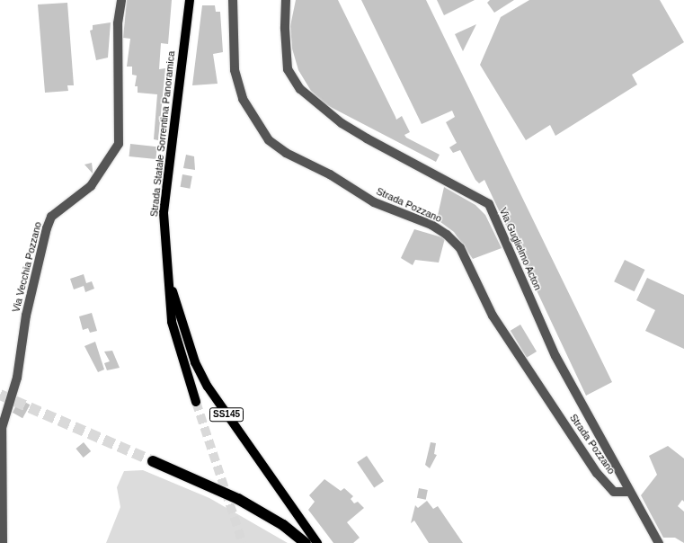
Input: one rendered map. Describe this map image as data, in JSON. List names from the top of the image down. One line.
{"streets":{"main road":["Strada Statale Sorrentina Panoramica","SS145"],"street":["Strada Pozzano","Via Guglielmo Acton","Via Vecchia Pozzano"]},"crossings":[["Strada Statale Sorrentina Panoramica","SS145"],["Strada Pozzano","Via Guglielmo Acton"]]}
